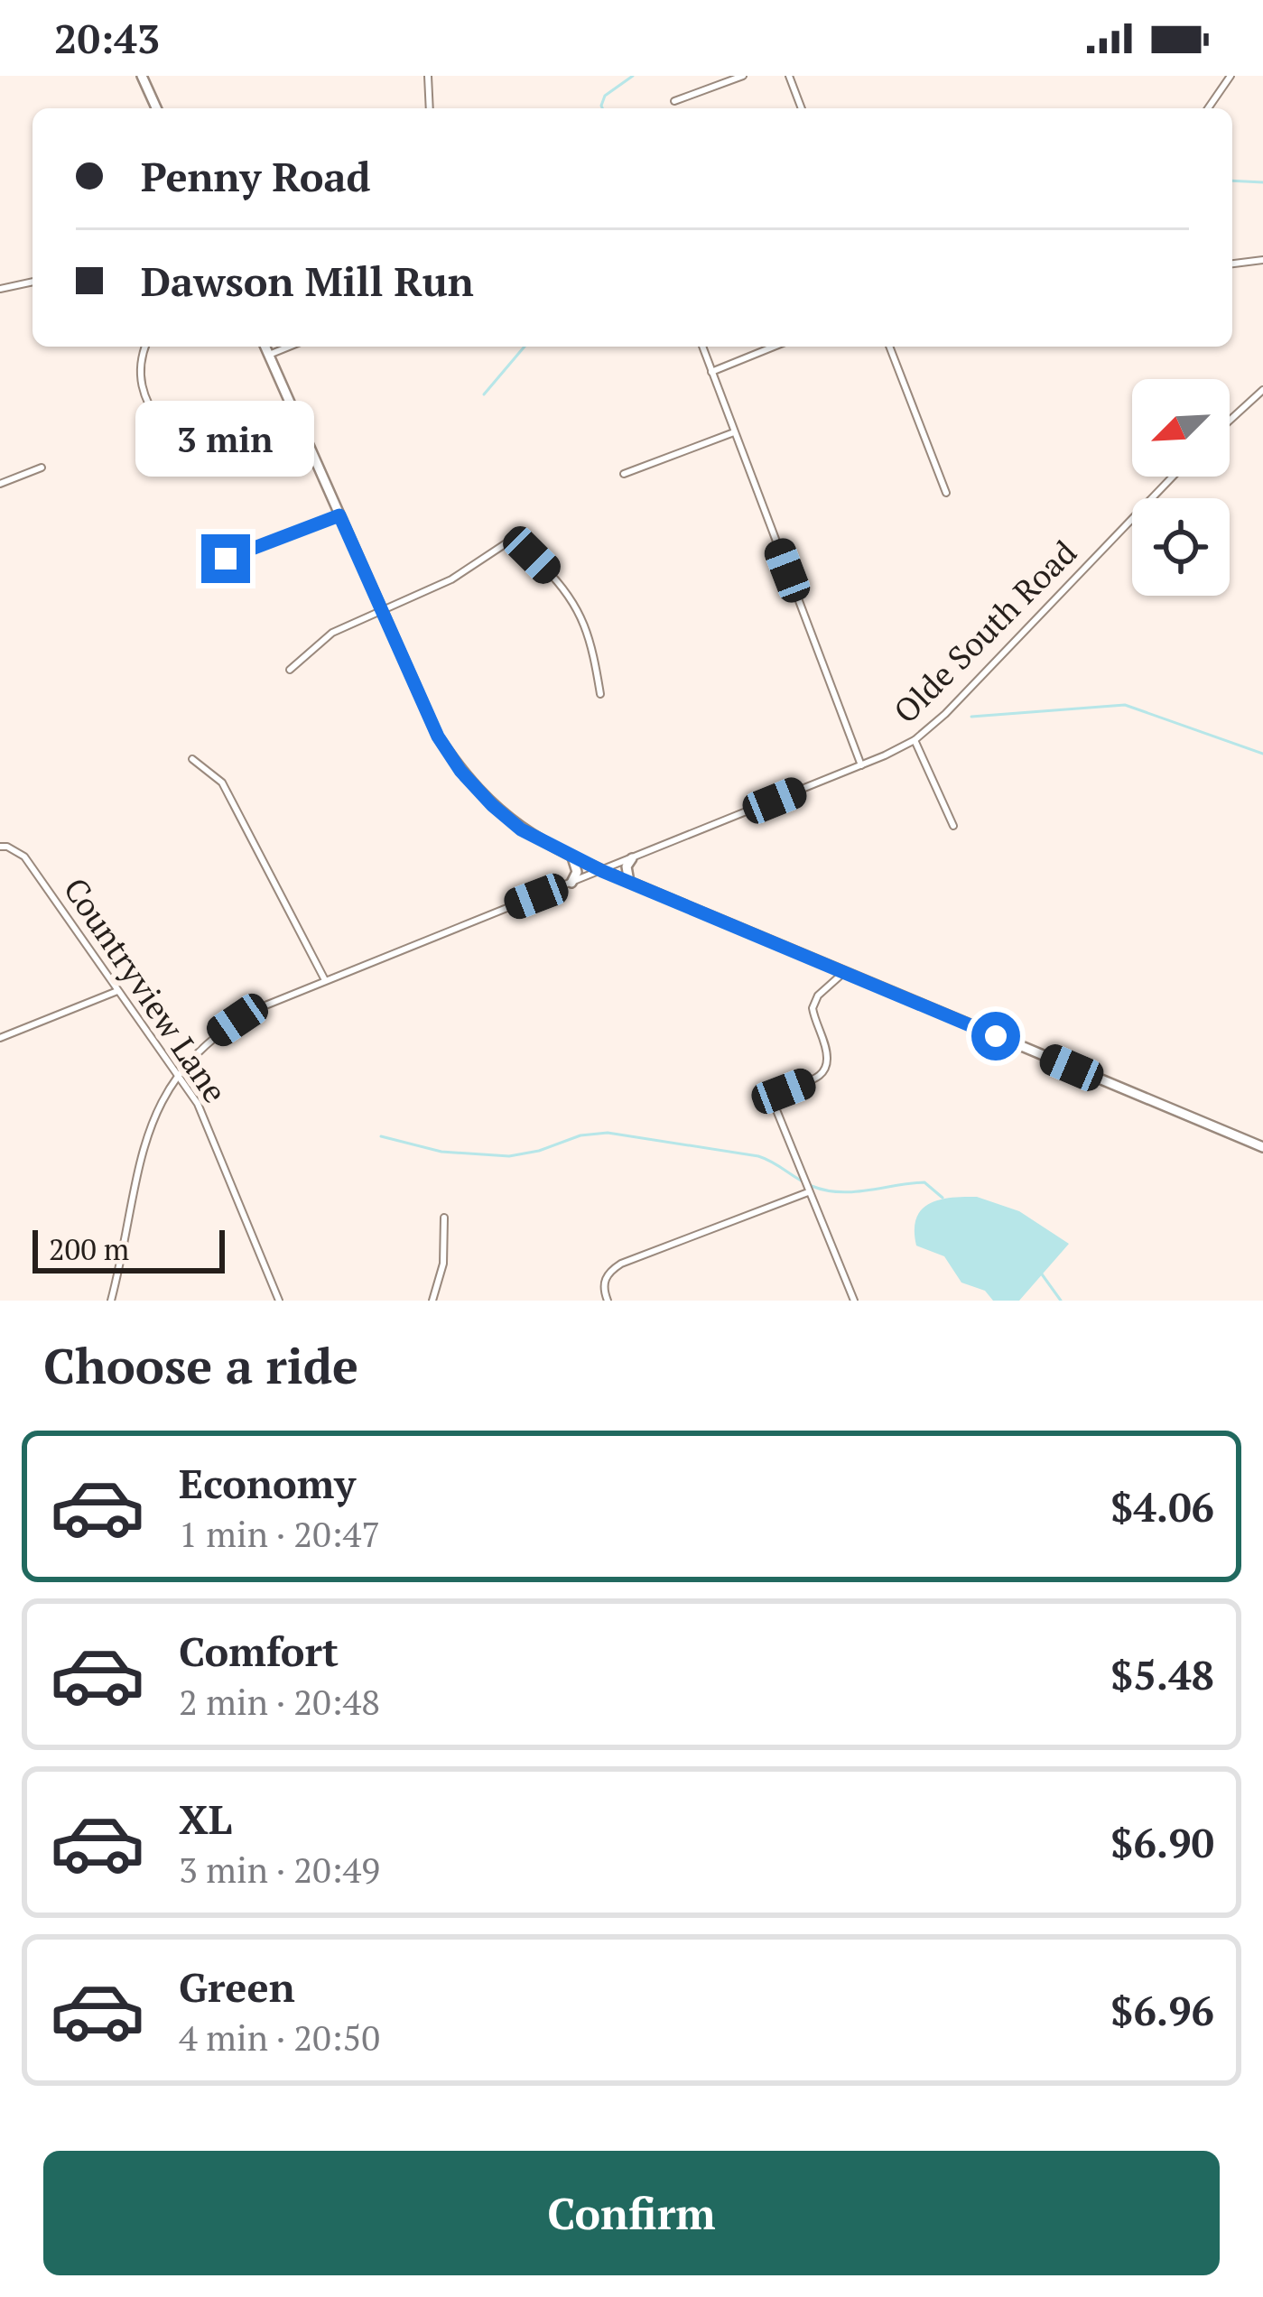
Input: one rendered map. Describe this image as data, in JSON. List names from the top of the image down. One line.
{"streets":{"street":["Olde South Road","Countryview Lane"]},"crossings":[["Olde South Road","Countryview Lane"]],"scale_bar":"200 m","north":"bottom left","page":{"status":"20:43","banner":["Penny Road","Dawson Mill Run"],"bubble":"3 min","scale":"200 m","heading":"Choose a ride","list":[{"name":"Economy","note":"1 min · 20:47","value":"$4.06"},{"name":"Comfort","note":"2 min · 20:48","value":"$5.48"},{"name":"XL","note":"3 min · 20:49","value":"$6.90"},{"name":"Green","note":"4 min · 20:50","value":"$6.96"}],"buttons":"Confirm"}}
